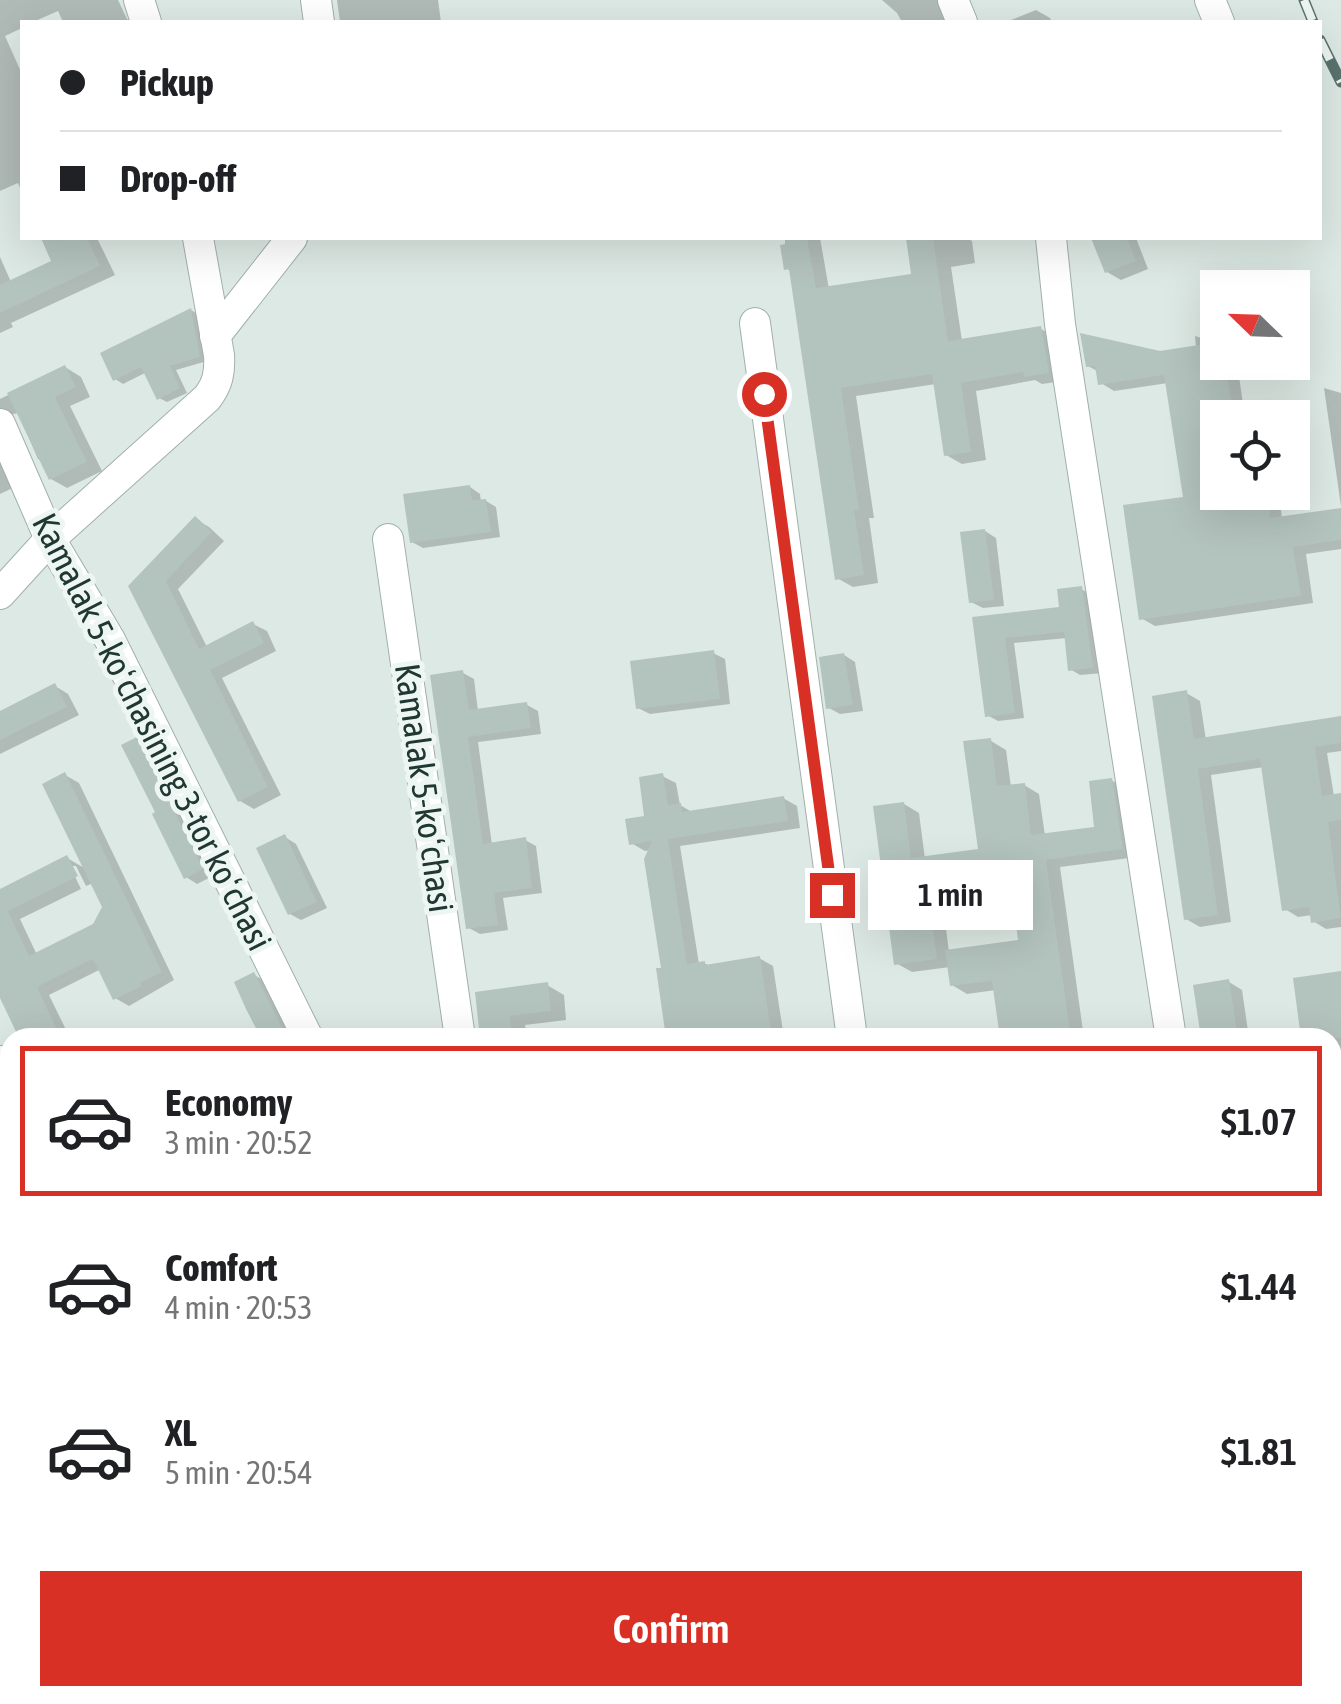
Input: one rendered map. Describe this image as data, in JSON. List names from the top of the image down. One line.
{"streets":{"street":["Kamalak 5-koʻchasining 3-tor koʻchasi","Kamalak 5-koʻchasi"]},"north":"top left","page":{"banner":["Pickup","Drop-off"],"bubble":"1 min","list":[{"name":"Economy","note":"3 min · 20:52","value":"$1.07"},{"name":"Comfort","note":"4 min · 20:53","value":"$1.44"},{"name":"XL","note":"5 min · 20:54","value":"$1.81"}],"buttons":"Confirm"}}
